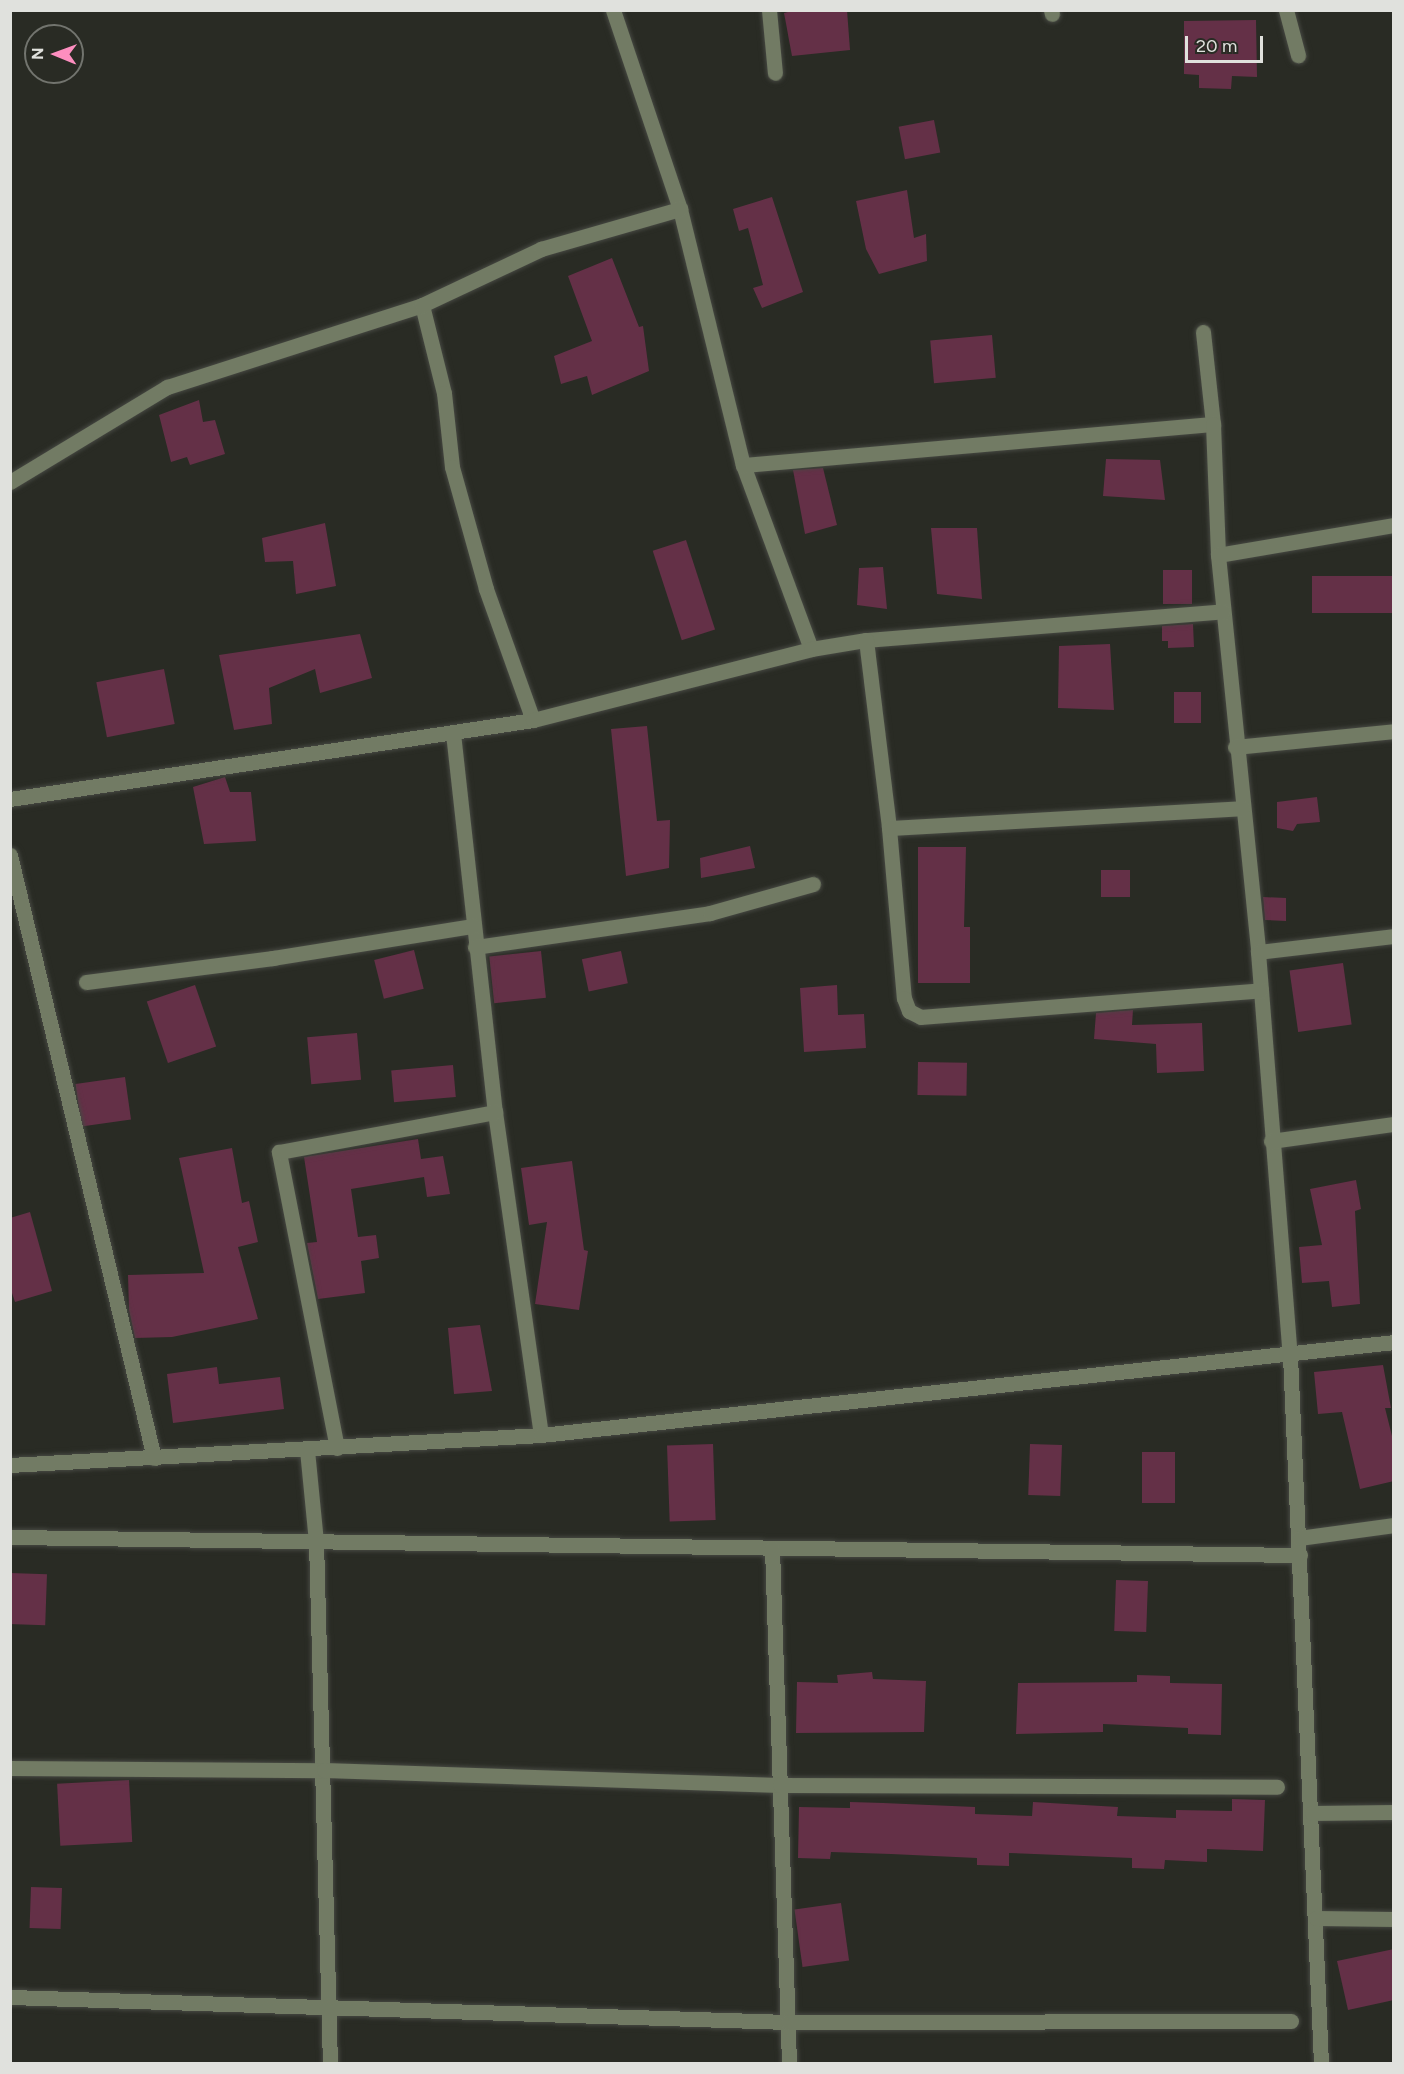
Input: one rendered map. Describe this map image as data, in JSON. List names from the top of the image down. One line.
{"scale_bar":"20 m","north":"left"}
